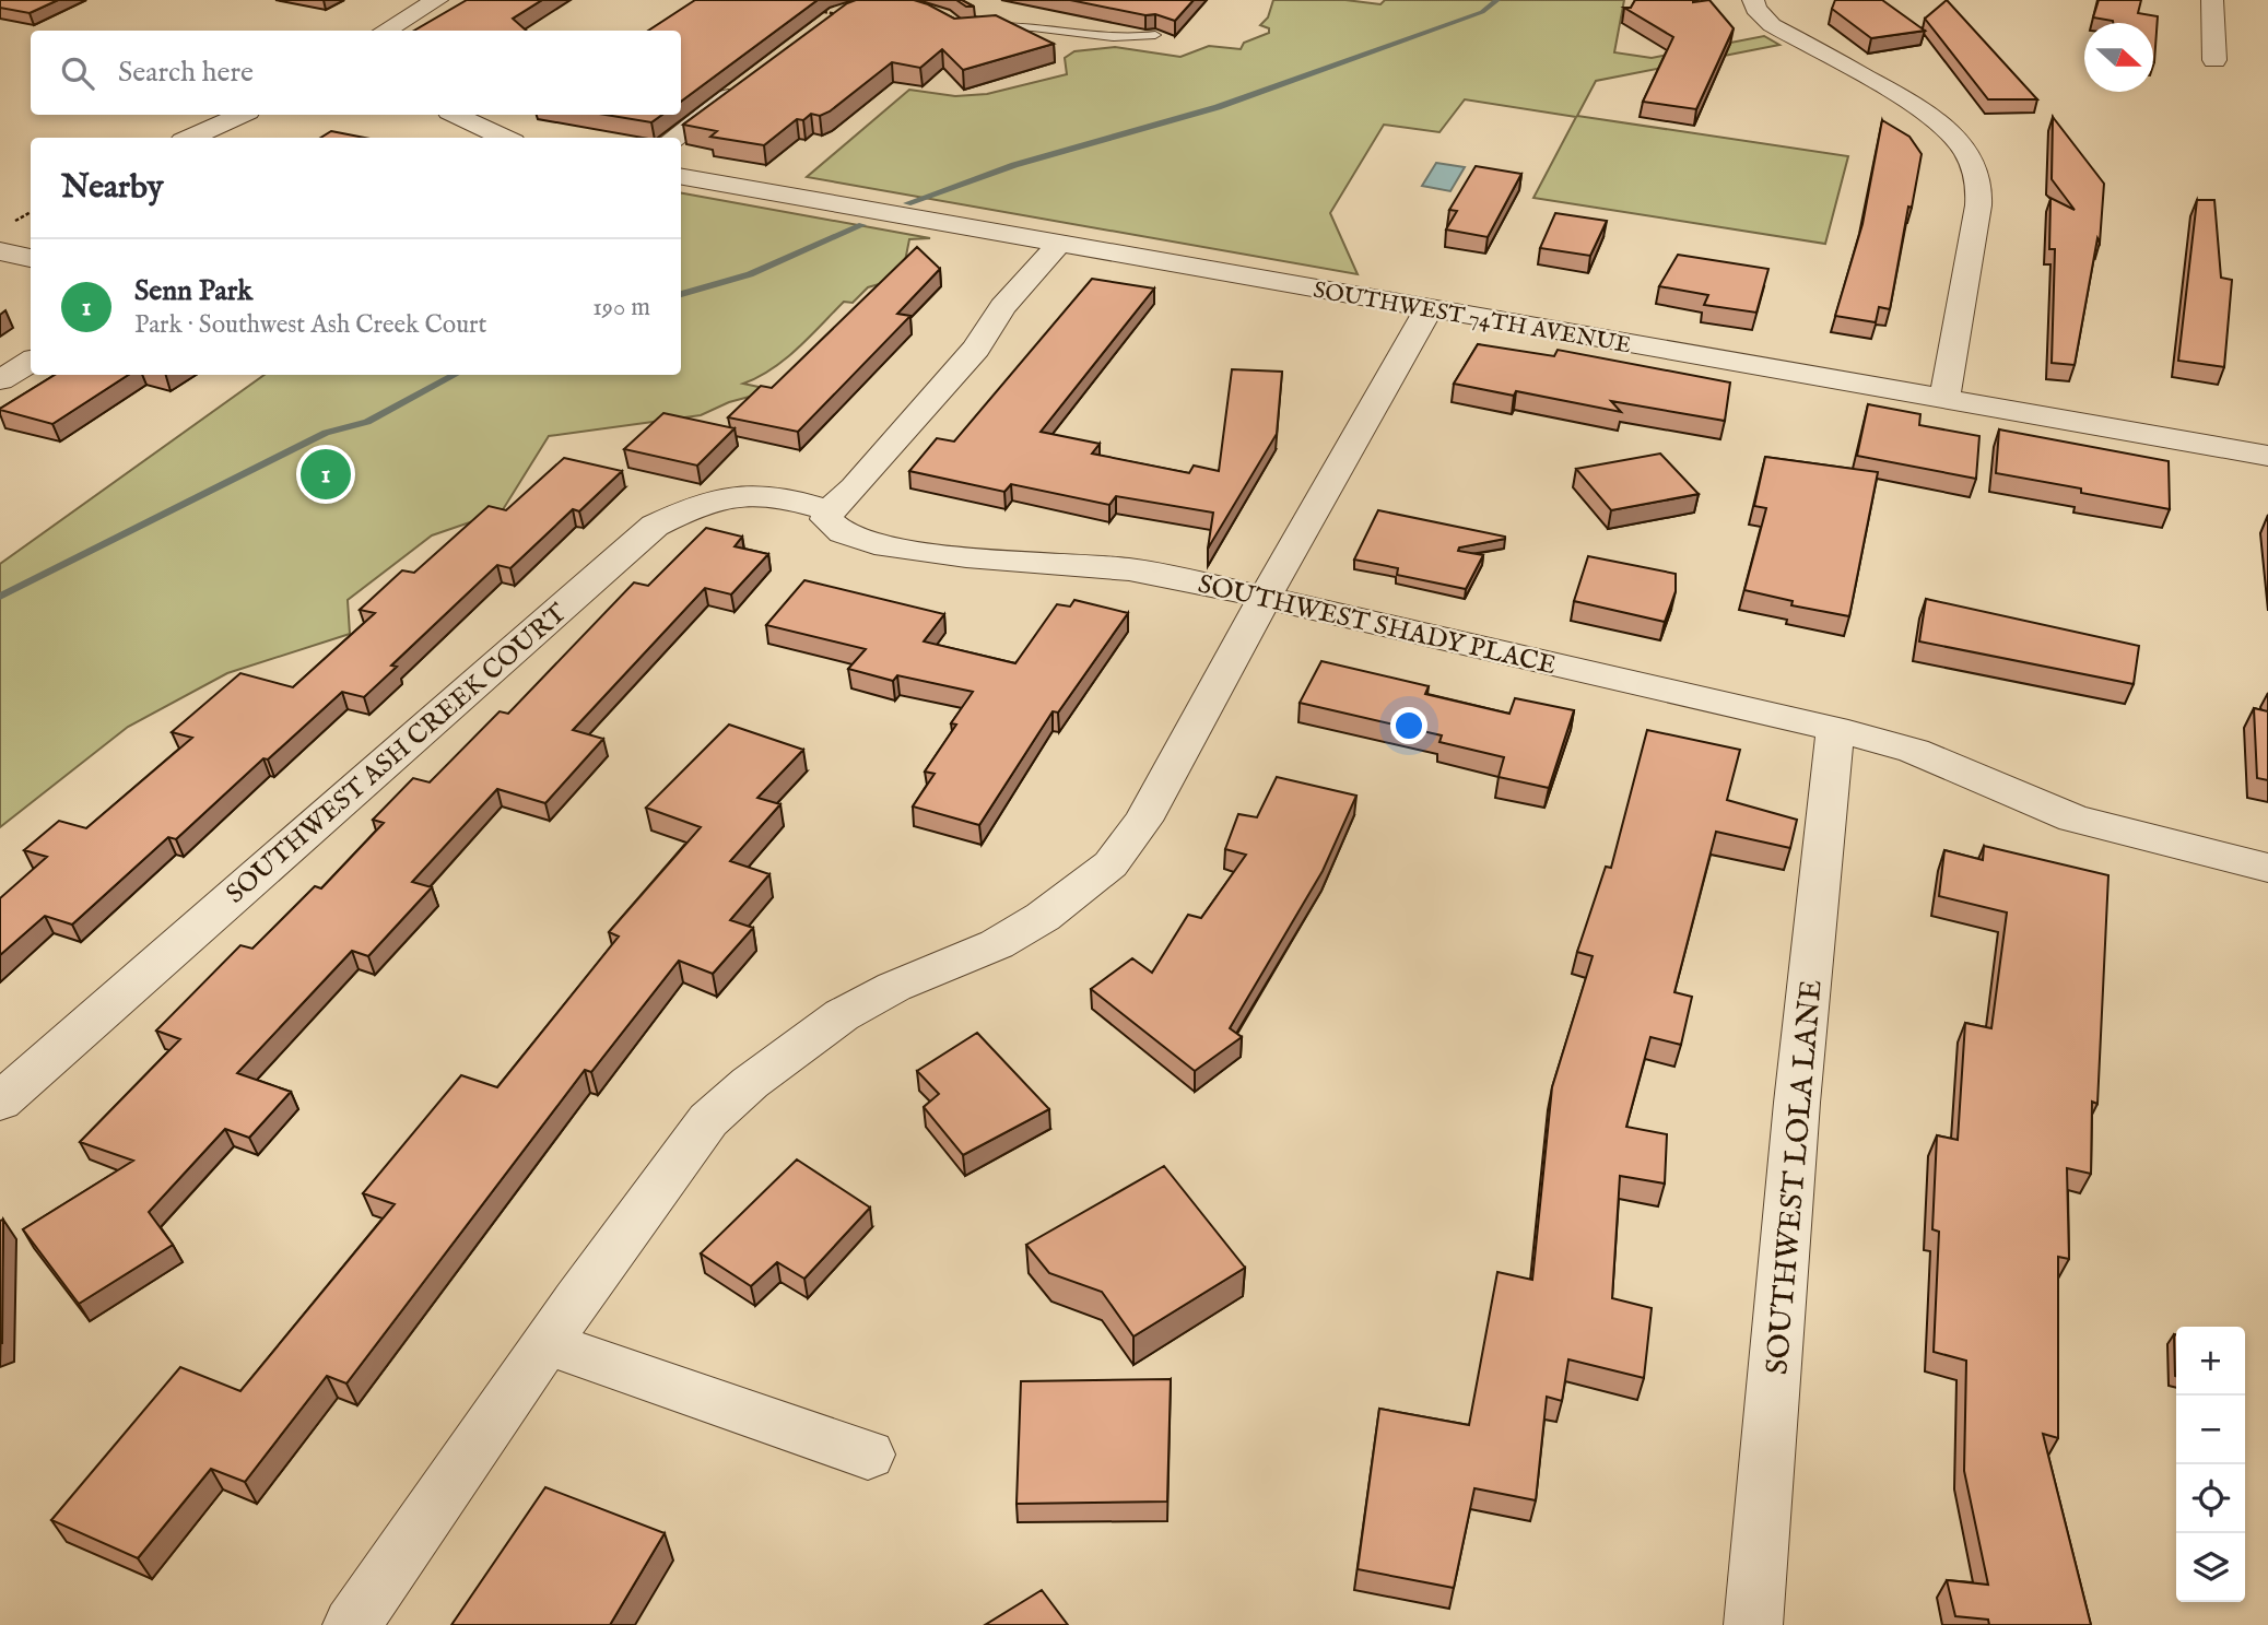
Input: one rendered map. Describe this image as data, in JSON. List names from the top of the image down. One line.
{"streets":{"street":["SOUTHWEST 74TH AVENUE","SOUTHWEST SHADY PLACE","SOUTHWEST ASH CREEK COURT","SOUTHWEST LOLA LANE"]},"crossings":[["SOUTHWEST SHADY PLACE","SOUTHWEST ASH CREEK COURT"],["SOUTHWEST SHADY PLACE","SOUTHWEST LOLA LANE"]],"north":"right","page":{"search":"Search here","heading":"Nearby","list":[{"mark":"1","name":"Senn Park","note":"Park · Southwest Ash Creek Court","value":"190 m"}],"pins":"1","map_buttons":["+","−"]}}
